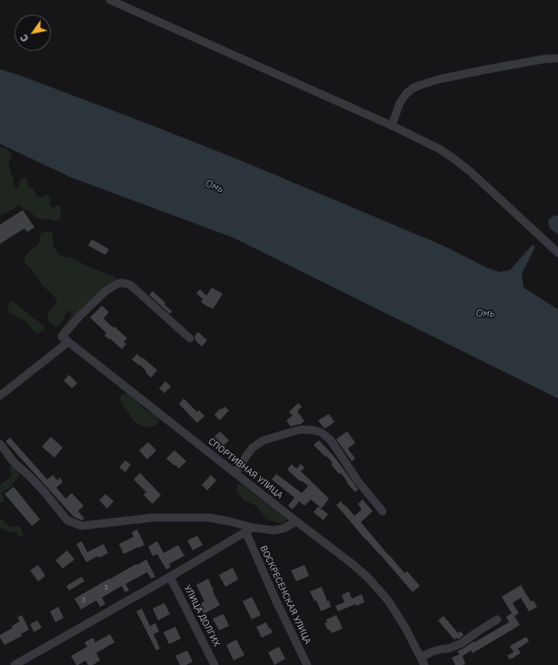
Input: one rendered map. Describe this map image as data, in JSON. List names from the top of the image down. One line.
{"streets":{"street":["СПОРТИВНАЯ УЛИЦА","ВОСКРЕСЕНСКАЯ УЛИЦА","УЛИЦА ДОЛГИХ"]},"water":["Омь"],"house_numbers":["1","3"],"north":"bottom left"}
